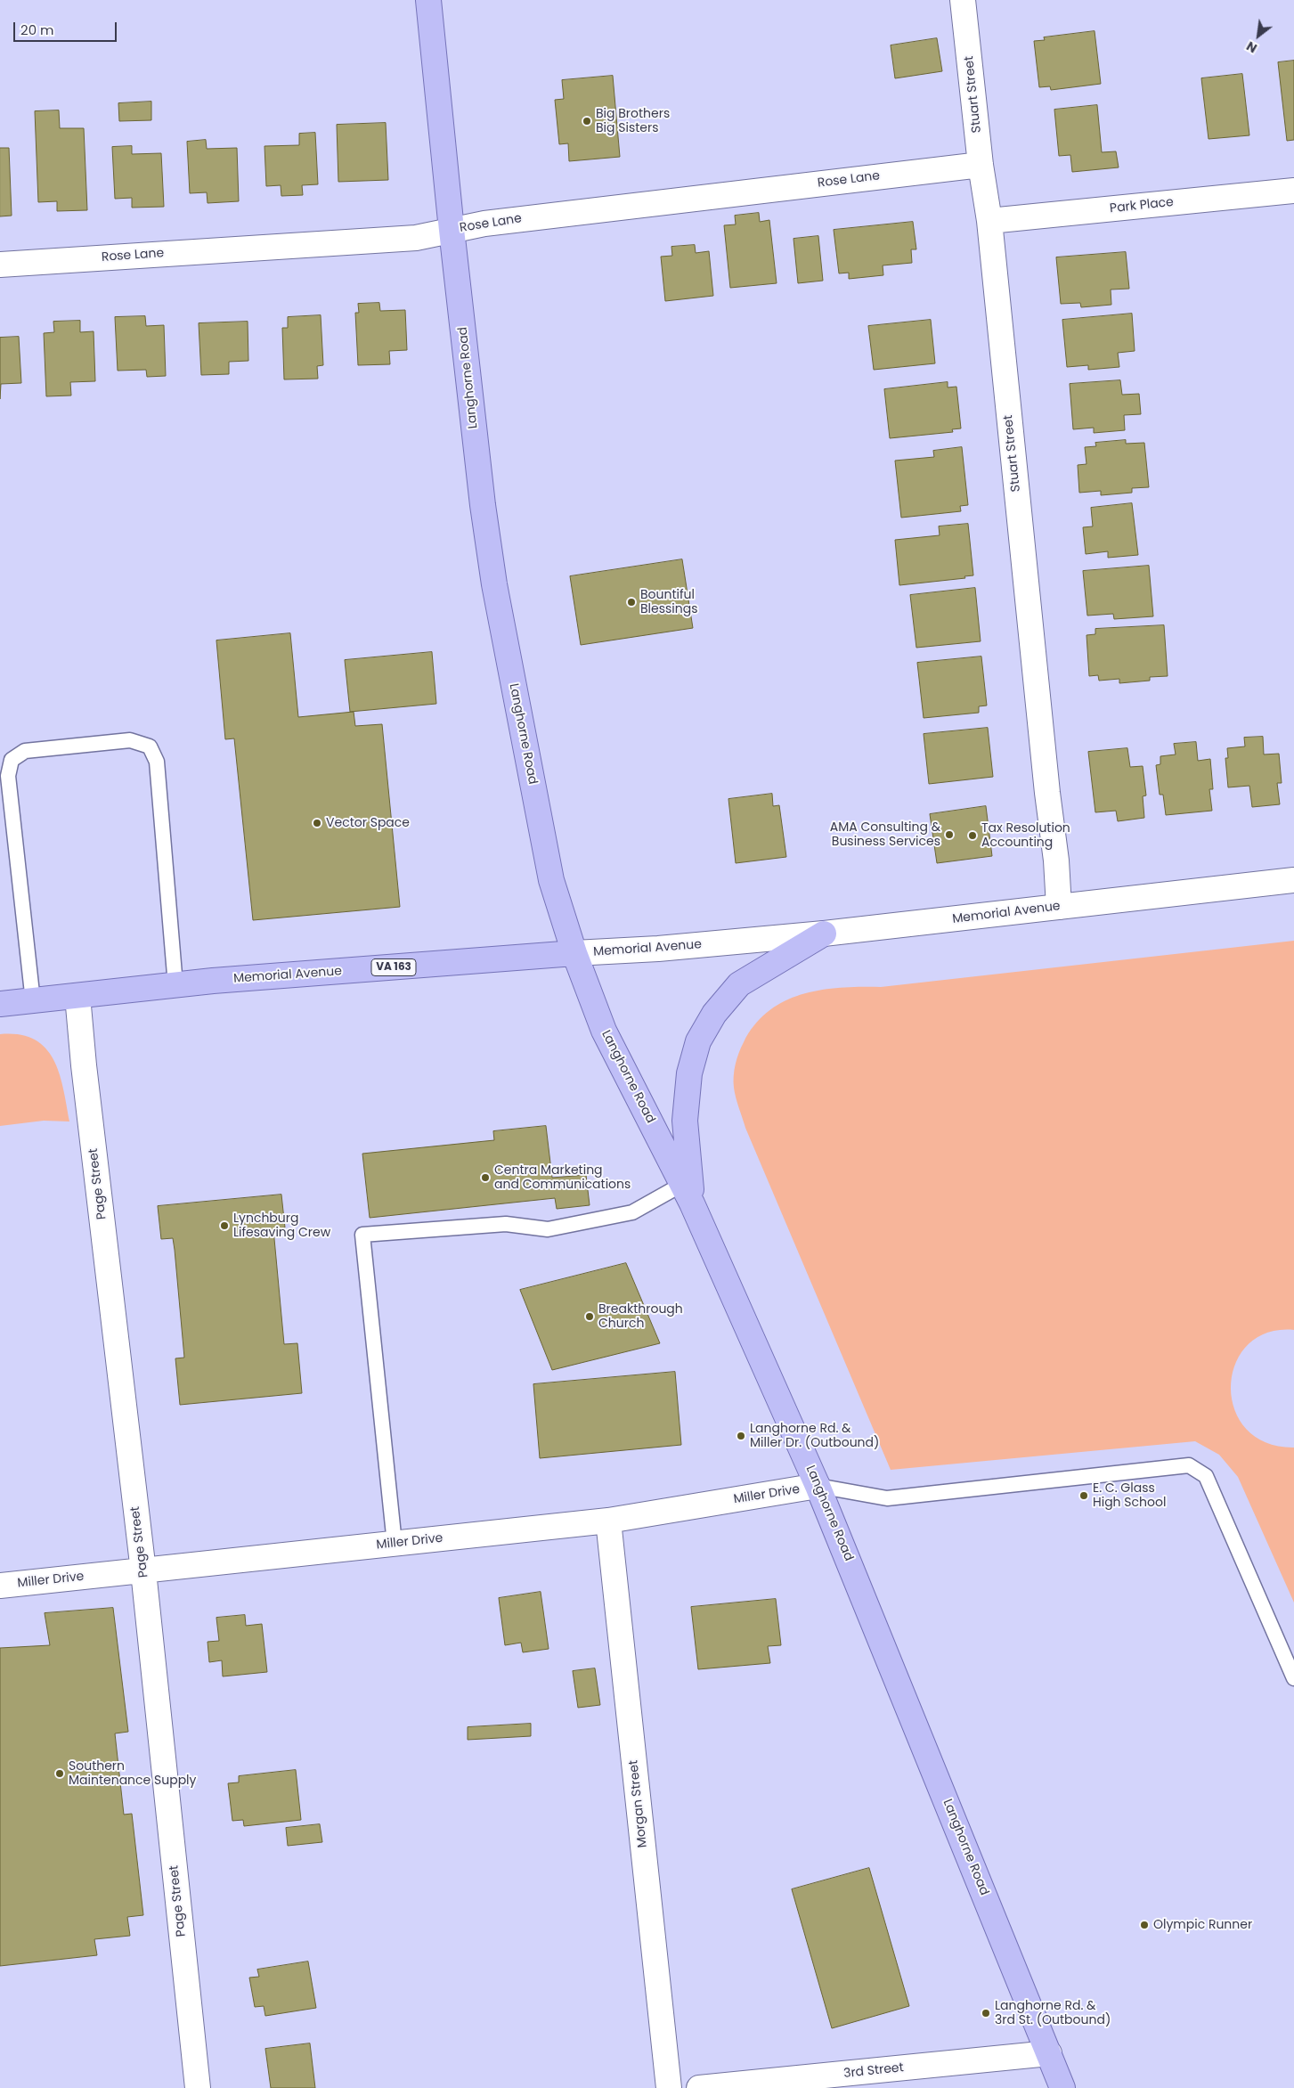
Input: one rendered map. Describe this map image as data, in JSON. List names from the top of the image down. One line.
{"streets":{"main road":["Langhorne Road","Memorial Avenue","VA 163"],"street":["Stuart Street","Rose Lane","Park Place","Page Street","Miller Drive","Morgan Street","3rd Street"]},"crossings":[["Stuart Street","Rose Lane"],["Stuart Street","Park Place"],["Stuart Street","Memorial Avenue"],["Rose Lane","Langhorne Road"],["Langhorne Road","Memorial Avenue"],["Langhorne Road","Miller Drive"],["Langhorne Road","3rd Street"],["Memorial Avenue","Page Street"],["Page Street","Miller Drive"],["Miller Drive","Morgan Street"]],"places":["Big Brothers Big Sisters","Bountiful Blessings","Vector Space","AMA Consulting & Business Services","Tax Resolution Accounting","Centra Marketing and Communications","Lynchburg Lifesaving Crew","Breakthrough Church","Langhorne Rd. & Miller Dr. (Outbound)","E. C. Glass High School","Southern Maintenance Supply","Olympic Runner","Langhorne Rd. & 3rd St. (Outbound)"],"scale_bar":"20 m","north":"bottom left"}
